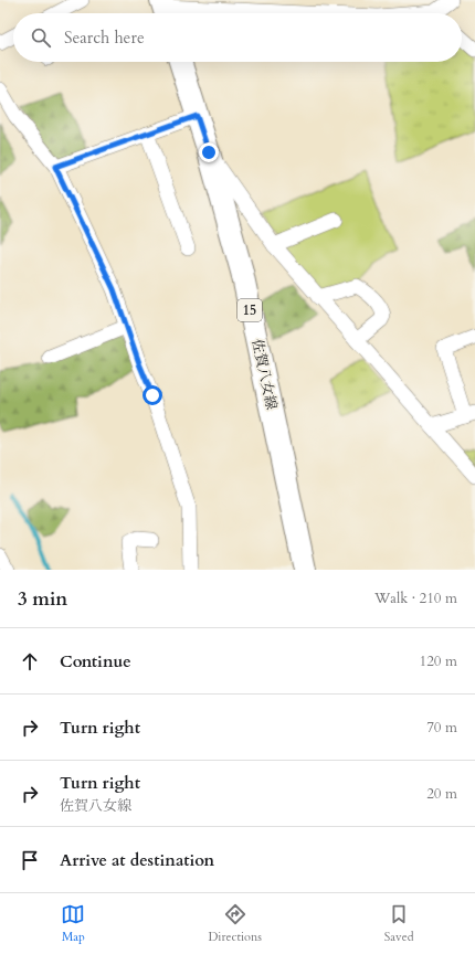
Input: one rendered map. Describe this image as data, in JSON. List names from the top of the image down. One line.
{"streets":{"main road":["15","佐賀八女線"]},"page":{"search":"Search here","heading":["3 min","Walk · 210 m"],"list":[["Continue","120 m"],["Turn right","70 m"],["Turn right","佐賀八女線","20 m"],"Arrive at destination"],"nav":["Map","Directions","Saved"]}}
